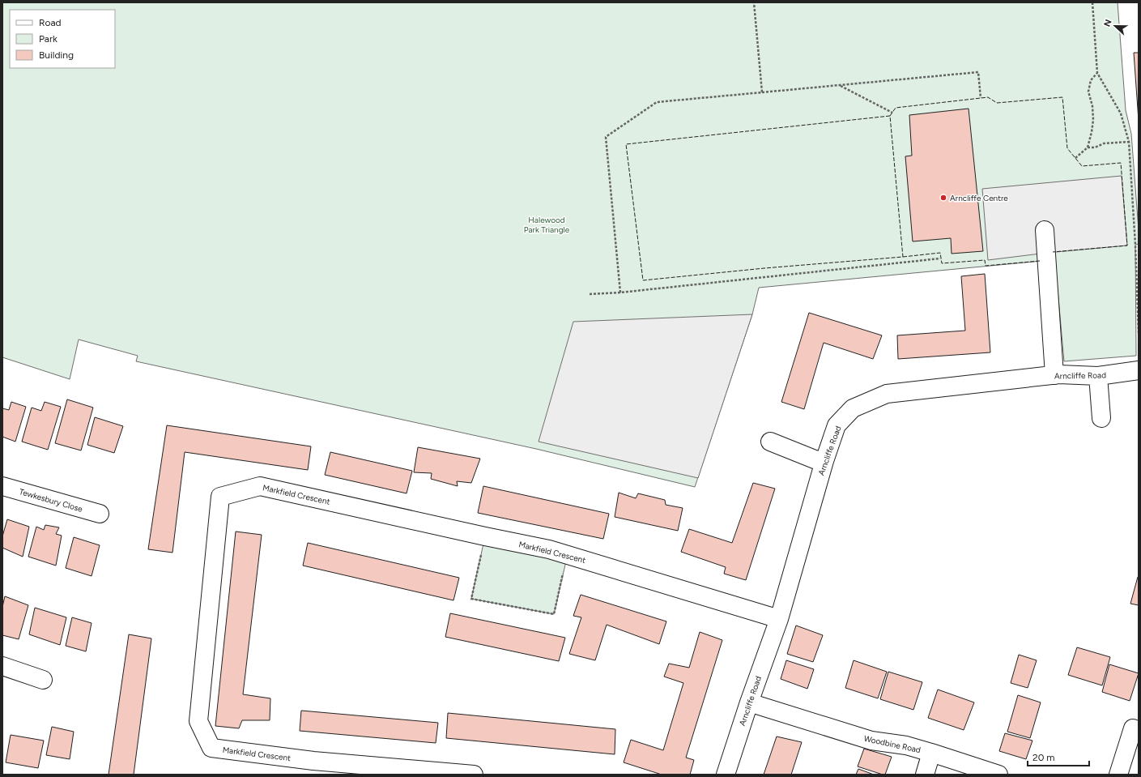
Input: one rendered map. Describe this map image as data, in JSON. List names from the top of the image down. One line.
{"streets":{"street":["Arncliffe Road","Markfield Crescent","Tewkesbury Close","Woodbine Road"]},"crossings":[["Arncliffe Road","Markfield Crescent"],["Arncliffe Road","Woodbine Road"]],"parks":["Halewood Park Triangle"],"places":["Arncliffe Centre"],"legend":["Road","Park","Building"],"scale_bar":"20 m","north":"left"}
